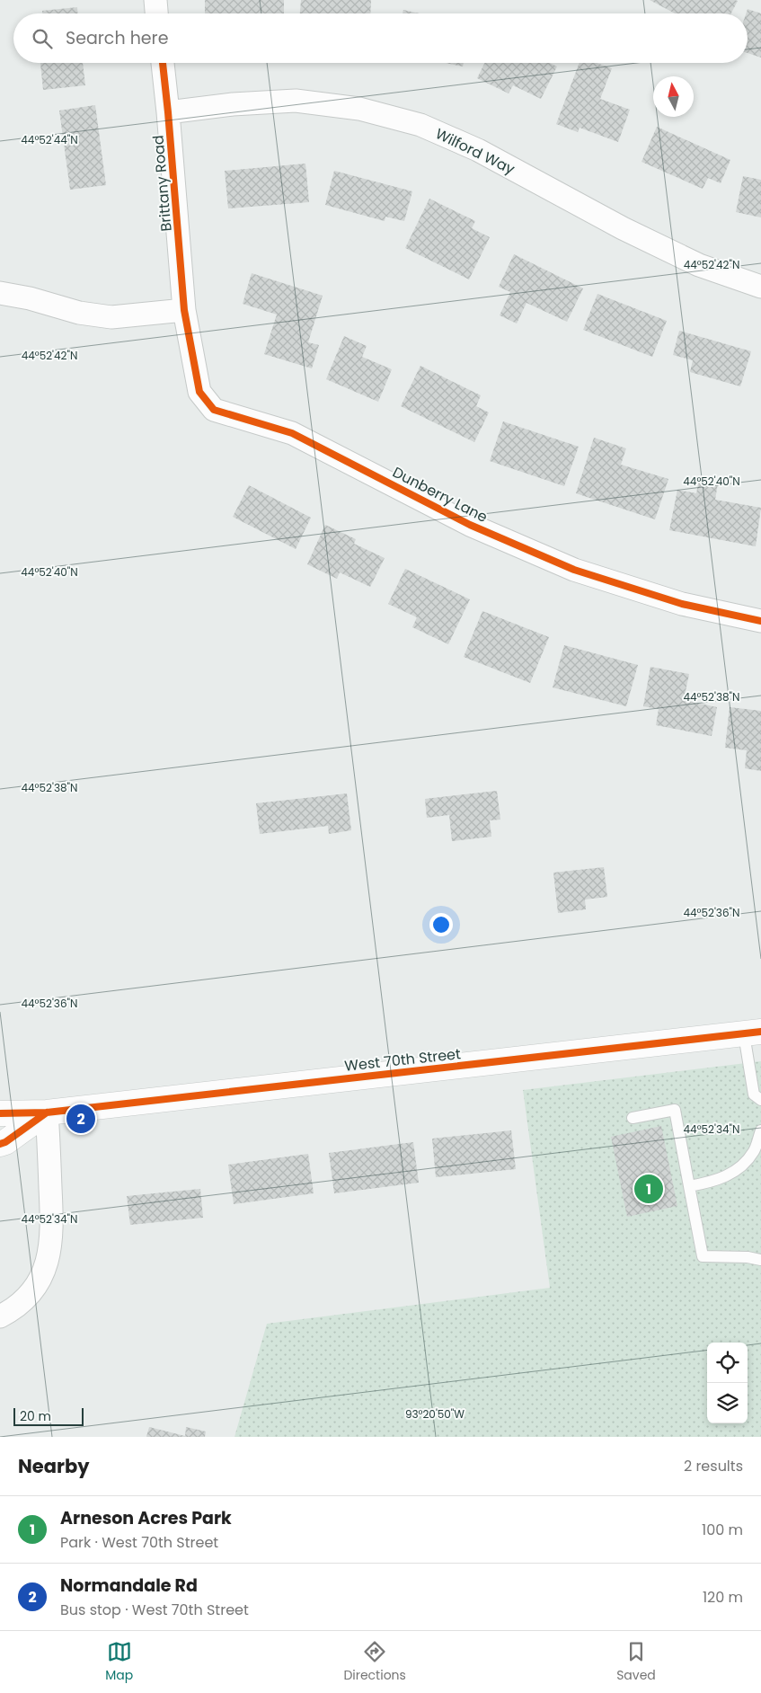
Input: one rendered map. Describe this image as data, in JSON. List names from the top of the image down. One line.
{"streets":{"street":["Wilford Way","Brittany Road","Dunberry Lane","West 70th Street"]},"crossings":[["Wilford Way","Brittany Road"],["Brittany Road","Dunberry Lane"]],"scale_bar":"20 m","north":"top","page":{"search":"Search here","pins":["2","1"],"scale":"20 m","heading":["Nearby","2 results"],"list":[{"mark":"1","name":"Arneson Acres Park","note":"Park · West 70th Street","value":"100 m"},{"mark":"2","name":"Normandale Rd","note":"Bus stop · West 70th Street","value":"120 m"}],"nav":["Map","Directions","Saved"]},"coordinates":["44°52'44\"N","44°52'42\"N","44°52'40\"N","44°52'38\"N","44°52'36\"N","44°52'34\"N","93°20'50\"W"]}
